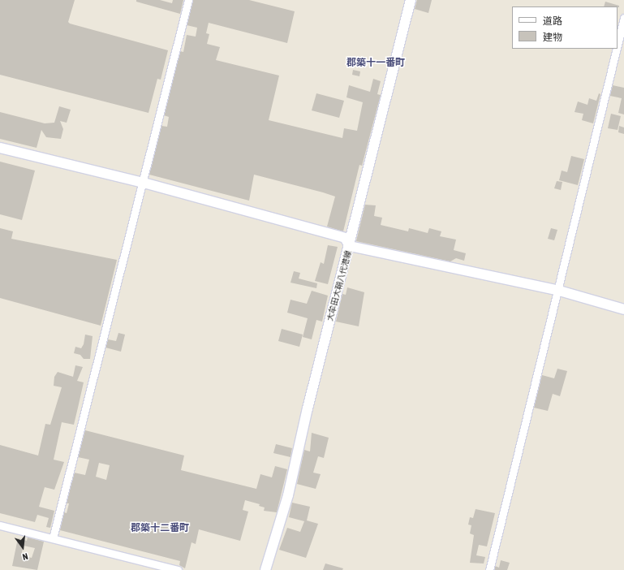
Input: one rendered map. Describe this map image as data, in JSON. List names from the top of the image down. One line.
{"streets":{"main road":["大牟田大鞘八代港線"]},"districts":["郡築十一番町","郡築十二番町"],"legend":["道路","建物"],"north":"bottom"}
